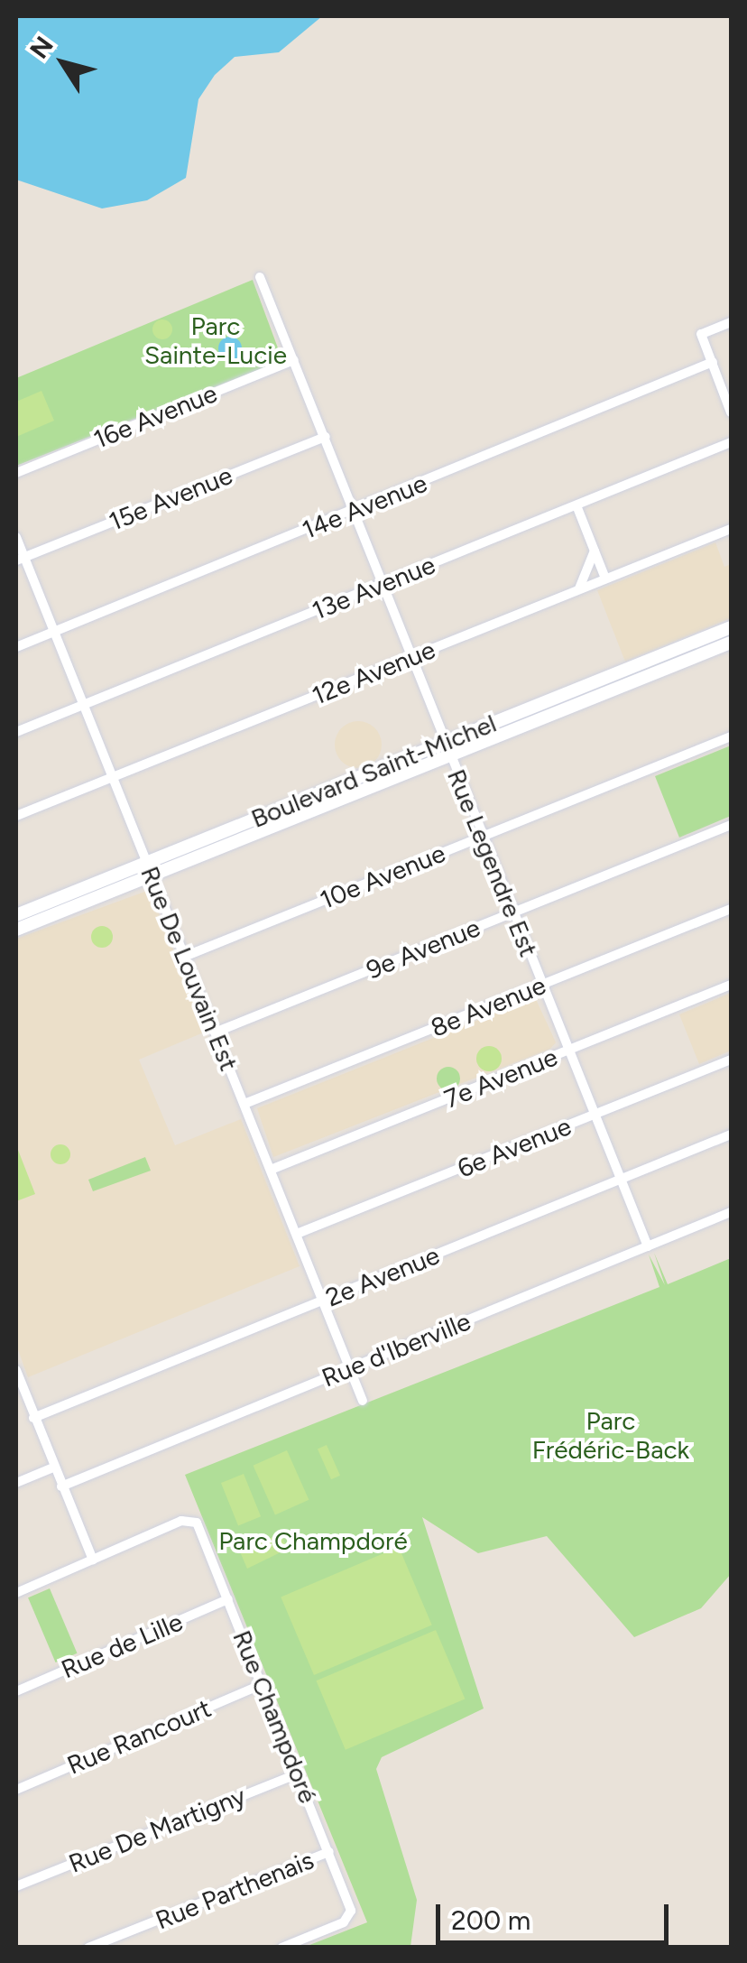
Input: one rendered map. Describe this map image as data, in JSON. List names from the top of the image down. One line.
{"streets":{"main road":["Boulevard Saint-Michel"],"street":["16e Avenue","15e Avenue","14e Avenue","13e Avenue","12e Avenue","Rue Legendre Est","10e Avenue","9e Avenue","Rue De Louvain Est","8e Avenue","7e Avenue","6e Avenue","2e Avenue","Rue d'Iberville","Rue de Lille","Rue Champdoré","Rue Rancourt","Rue De Martigny","Rue Parthenais"]},"crossings":[["16e Avenue","Rue Legendre Est"],["15e Avenue","Rue Legendre Est"],["15e Avenue","Rue De Louvain Est"],["14e Avenue","Rue Legendre Est"],["14e Avenue","Rue De Louvain Est"],["13e Avenue","Rue Legendre Est"],["13e Avenue","Rue De Louvain Est"],["12e Avenue","Rue Legendre Est"],["12e Avenue","Rue De Louvain Est"],["Boulevard Saint-Michel","Rue Legendre Est"],["Boulevard Saint-Michel","Rue De Louvain Est"],["Rue Legendre Est","10e Avenue"],["Rue Legendre Est","9e Avenue"],["Rue Legendre Est","8e Avenue"],["Rue Legendre Est","7e Avenue"],["Rue Legendre Est","6e Avenue"],["Rue Legendre Est","2e Avenue"],["Rue Legendre Est","Rue d'Iberville"],["10e Avenue","Rue De Louvain Est"],["9e Avenue","Rue De Louvain Est"],["Rue De Louvain Est","8e Avenue"],["Rue De Louvain Est","7e Avenue"],["Rue De Louvain Est","6e Avenue"],["Rue De Louvain Est","2e Avenue"],["Rue De Louvain Est","Rue d'Iberville"],["Rue de Lille","Rue Champdoré"],["Rue Champdoré","Rue Rancourt"],["Rue Champdoré","Rue De Martigny"],["Rue Champdoré","Rue Parthenais"]],"parks":["Parc Sainte-Lucie","Parc Frédéric-Back","Parc Champdoré"],"scale_bar":"200 m","north":"top left"}
